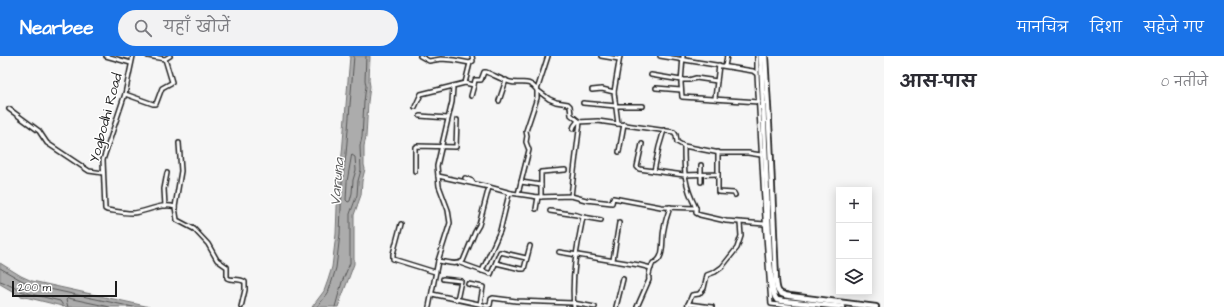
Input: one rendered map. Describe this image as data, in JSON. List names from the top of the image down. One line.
{"streets":{"street":["Yogbodhi Road"]},"water":["Varuna"],"scale_bar":"200 m","page":{"header":"Nearbee","search":"यहाँ खोजें","nav":["मानचित्र","दिशा","सहेजे गए"],"heading":["आस-पास","0 नतीजे"],"map_buttons":["+","−"],"scale":"200 m"}}
